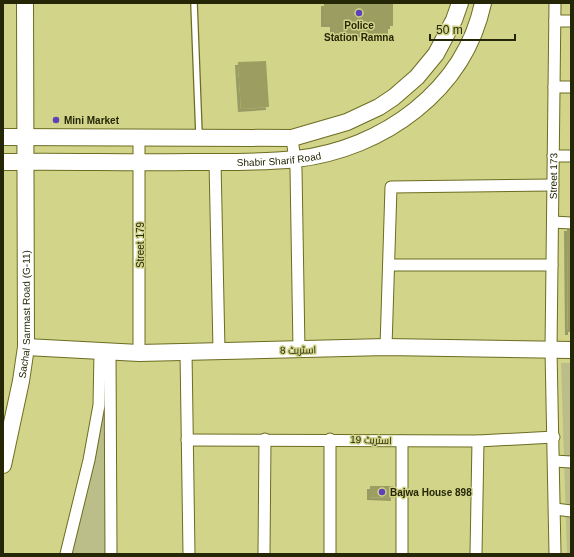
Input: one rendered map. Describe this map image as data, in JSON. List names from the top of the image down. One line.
{"streets":{"street":["Shabir Sharif Road","Street 173","Street 179","Sachal Sarmast Road (G-11)","اسٹریٹ 8","اسٹریٹ 19"]},"crossings":[["Shabir Sharif Road","Street 179"],["Shabir Sharif Road","Sachal Sarmast Road (G-11)"],["Street 173","اسٹریٹ 8"],["Street 173","اسٹریٹ 19"],["Street 179","اسٹریٹ 8"],["Sachal Sarmast Road (G-11)","اسٹریٹ 8"]],"places":["Police Station Ramna","Mini Market","Bajwa House 898"],"scale_bar":"50 m"}
